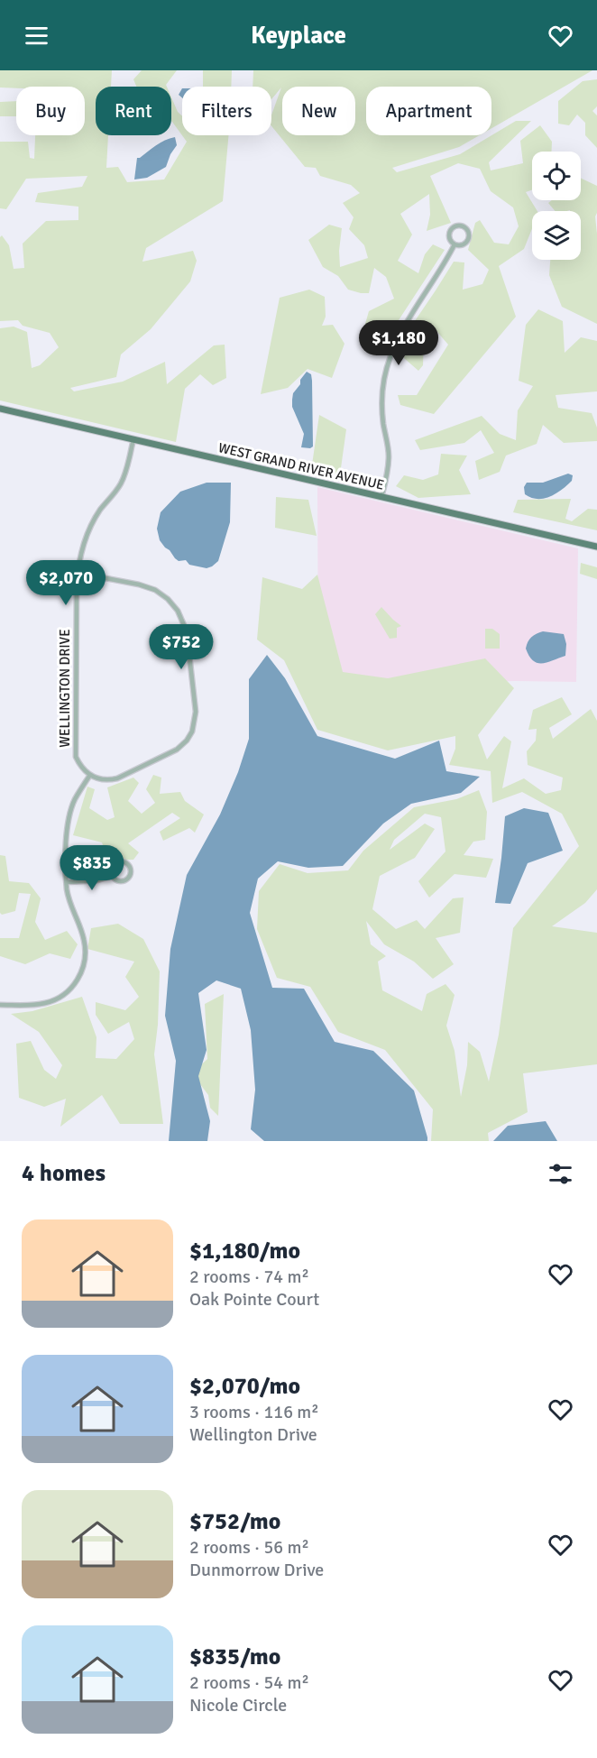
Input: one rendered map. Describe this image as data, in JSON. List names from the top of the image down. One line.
{"streets":{"main road":["WEST GRAND RIVER AVENUE"],"street":["WELLINGTON DRIVE"]},"crossings":[["WEST GRAND RIVER AVENUE","WELLINGTON DRIVE"]],"page":{"header":"Keyplace","chip":["Buy","Rent","Filters","New","Apartment"],"price":["$1,180","$2,070","$752","$835"],"heading":"4 homes","list":[{"name":"$1,180/mo","note":"2 rooms · 74 m² · Oak Pointe Court"},{"name":"$2,070/mo","note":"3 rooms · 116 m² · Wellington Drive"},{"name":"$752/mo","note":"2 rooms · 56 m² · Dunmorrow Drive"},{"name":"$835/mo","note":"2 rooms · 54 m² · Nicole Circle"}]}}
